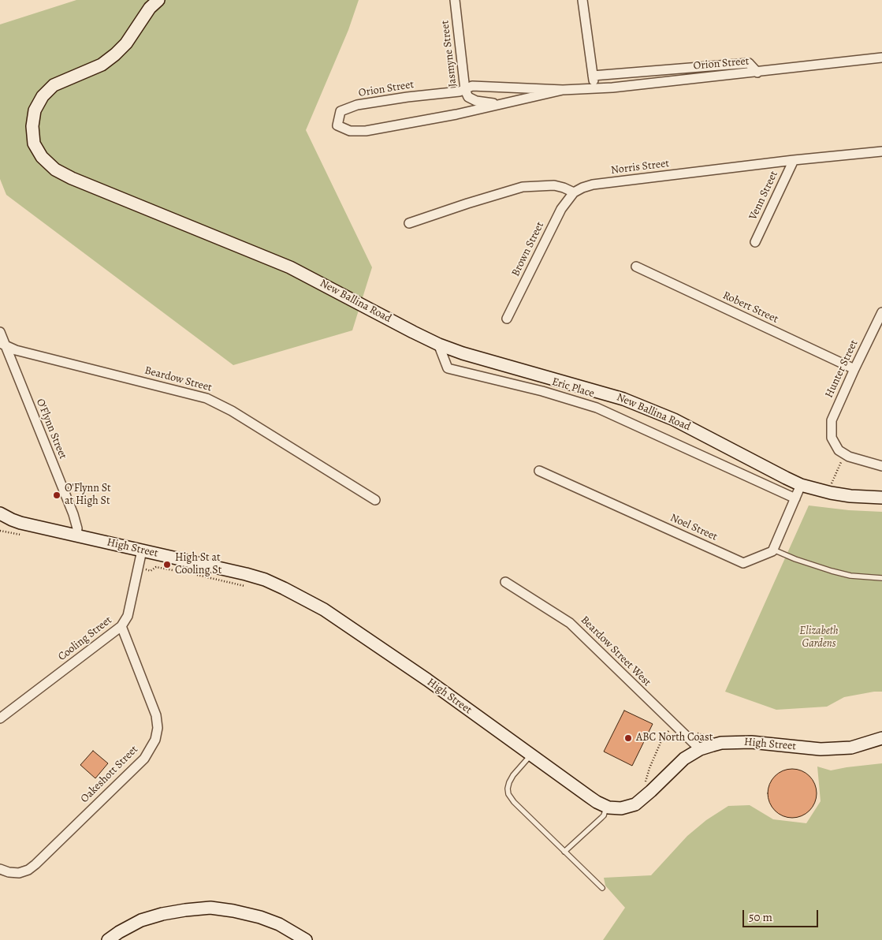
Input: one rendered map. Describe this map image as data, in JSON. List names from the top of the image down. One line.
{"streets":{"street":["Jasmyne Street","Orion Street","Norris Street","Venn Street","Brown Street","New Ballina Road","Robert Street","Hunter Street","Beardow Street","Eric Place","O'Flynn Street","Noel Street","High Street","Cooling Street","Beardow Street West","Oakeshott Street"]},"crossings":[["Jasmyne Street","Orion Street"],["Norris Street","Venn Street"],["Norris Street","Brown Street"],["New Ballina Road","Eric Place"],["Robert Street","Hunter Street"],["Beardow Street","O'Flynn Street"],["O'Flynn Street","High Street"],["High Street","Cooling Street"],["High Street","Beardow Street West"],["Cooling Street","Oakeshott Street"]],"parks":["Elizabeth Gardens"],"places":["O'Flynn St at High St","High St at Cooling St","ABC North Coast"],"scale_bar":"50 m"}
